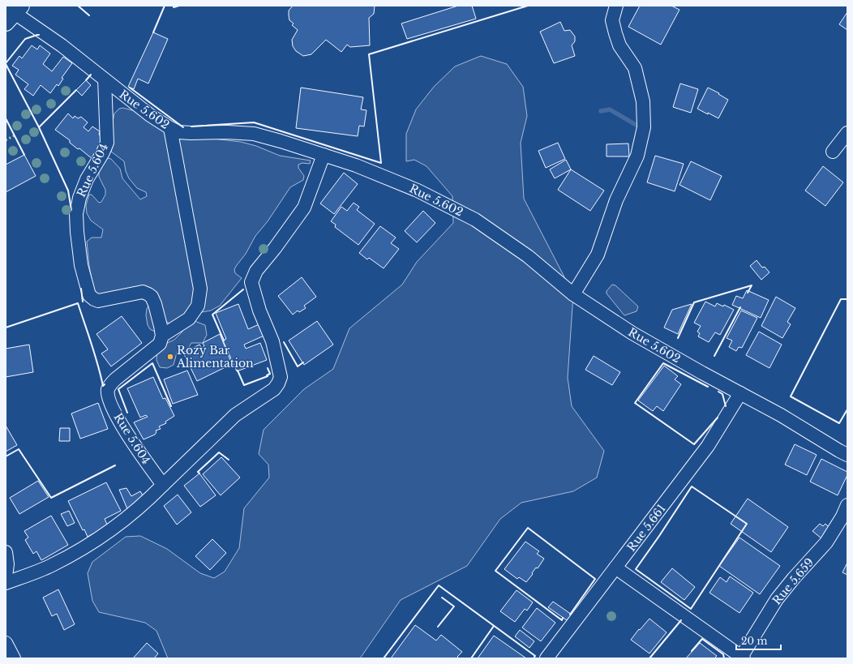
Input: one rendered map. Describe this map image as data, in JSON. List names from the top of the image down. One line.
{"streets":{"street":["Rue 5.602","Rue 5.604","Rue 5.661","Rue 5.659"]},"crossings":[["Rue 5.602","Rue 5.604"],["Rue 5.602","Rue 5.661"]],"places":["Rozy Bar Alimentation"],"scale_bar":"20 m"}
